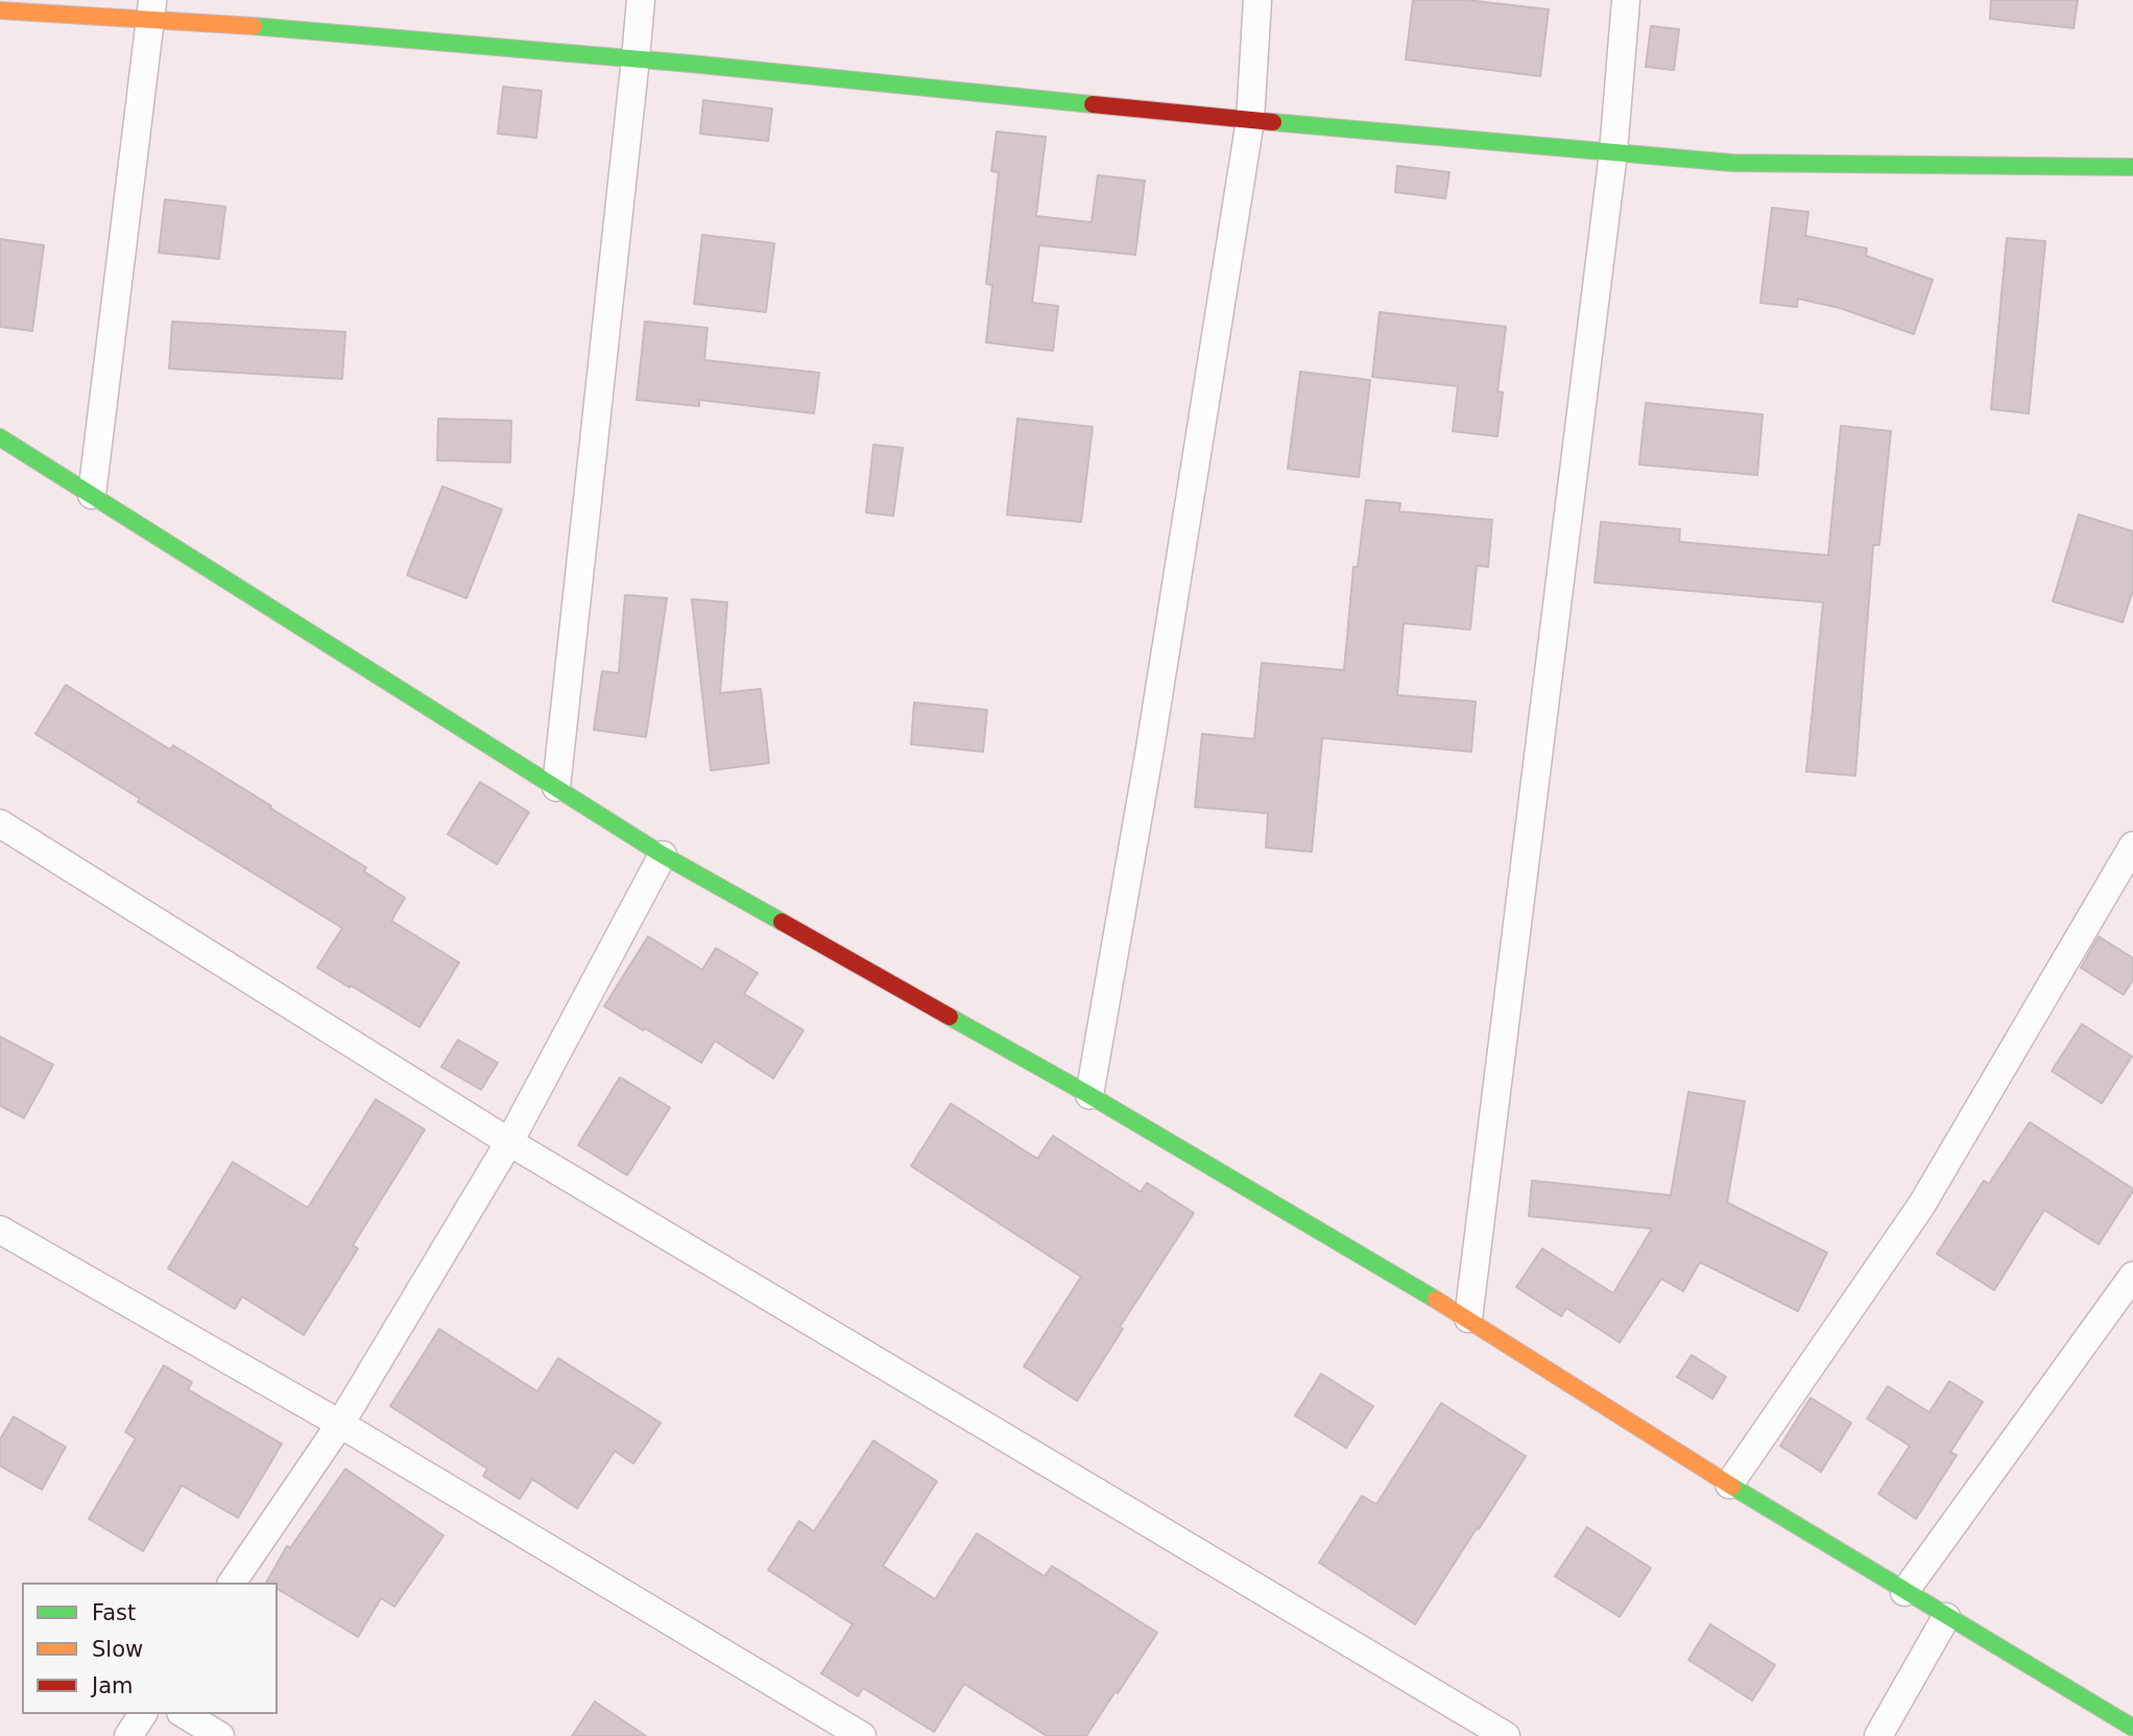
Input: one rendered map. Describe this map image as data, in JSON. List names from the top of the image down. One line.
{"legend":["Fast","Slow","Jam"]}
